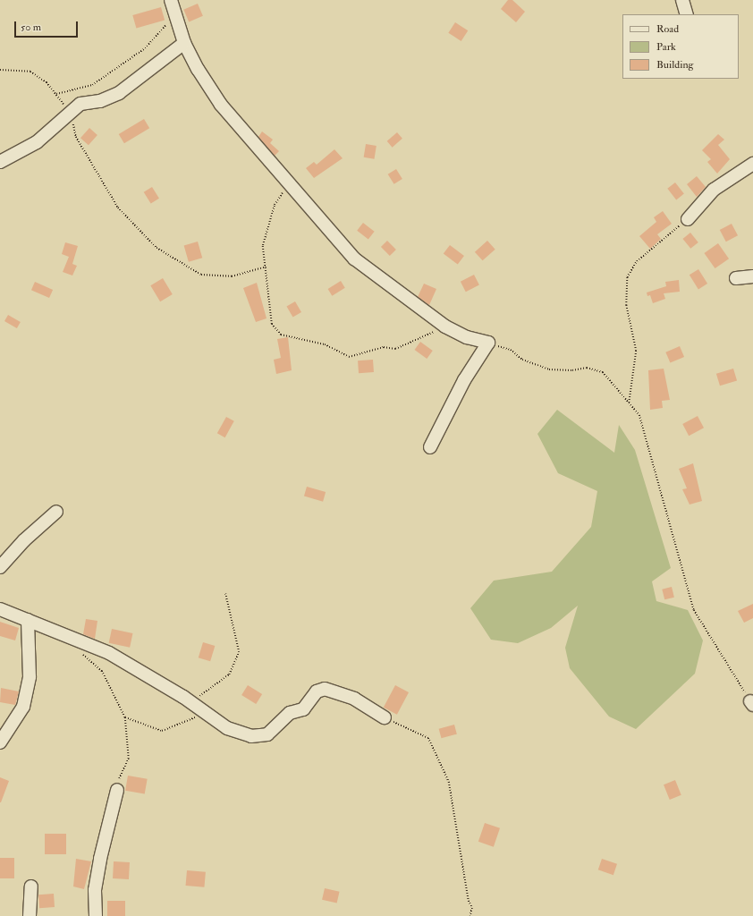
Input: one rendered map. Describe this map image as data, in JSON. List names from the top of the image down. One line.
{"legend":["Road","Park","Building"],"scale_bar":"50 m"}
